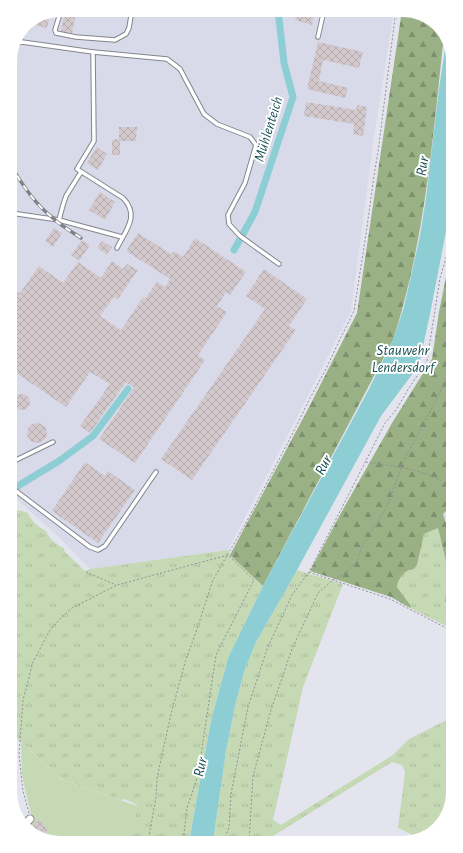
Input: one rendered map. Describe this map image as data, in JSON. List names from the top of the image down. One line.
{"water":["Mühlenteich","Rur","Stauwehr Lendersdorf"]}
